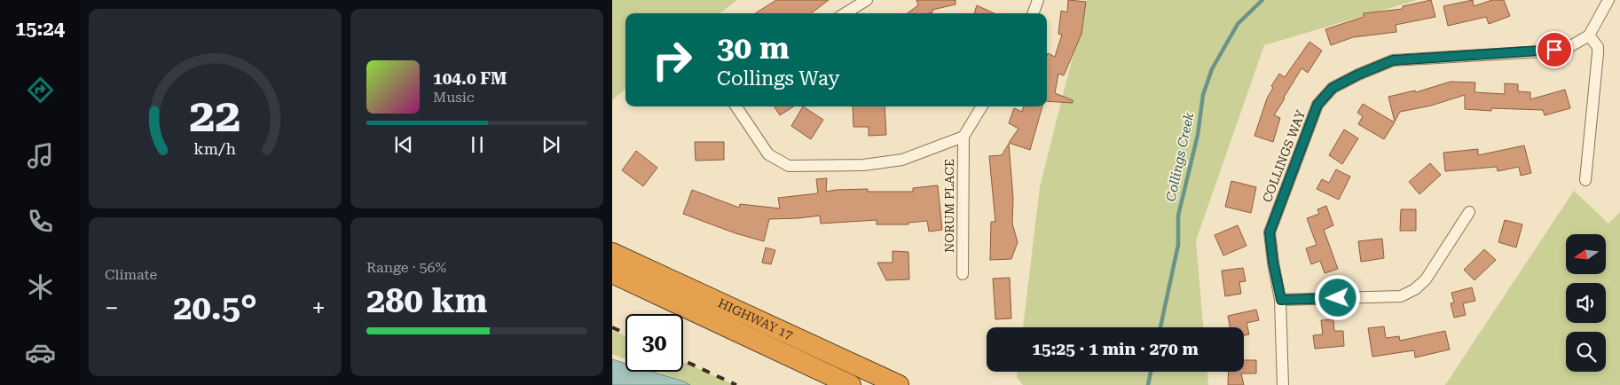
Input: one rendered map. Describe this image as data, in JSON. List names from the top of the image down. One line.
{"streets":{"highway":["HIGHWAY 17"],"street":["COLLINGS WAY","NORUM PLACE"]},"water":["Collings Creek"],"north":"left","page":{"tabs":"15:24","turn":["30 m","Collings Way"],"song":["104.0 FM","Music"],"tile":["Climate",["Range · 56%","280 km"]],"heat":["−","20.5°","+"],"limit":"30","trip":"15:25 · 1 min · 270 m","gauge":["22","km/h"]}}
